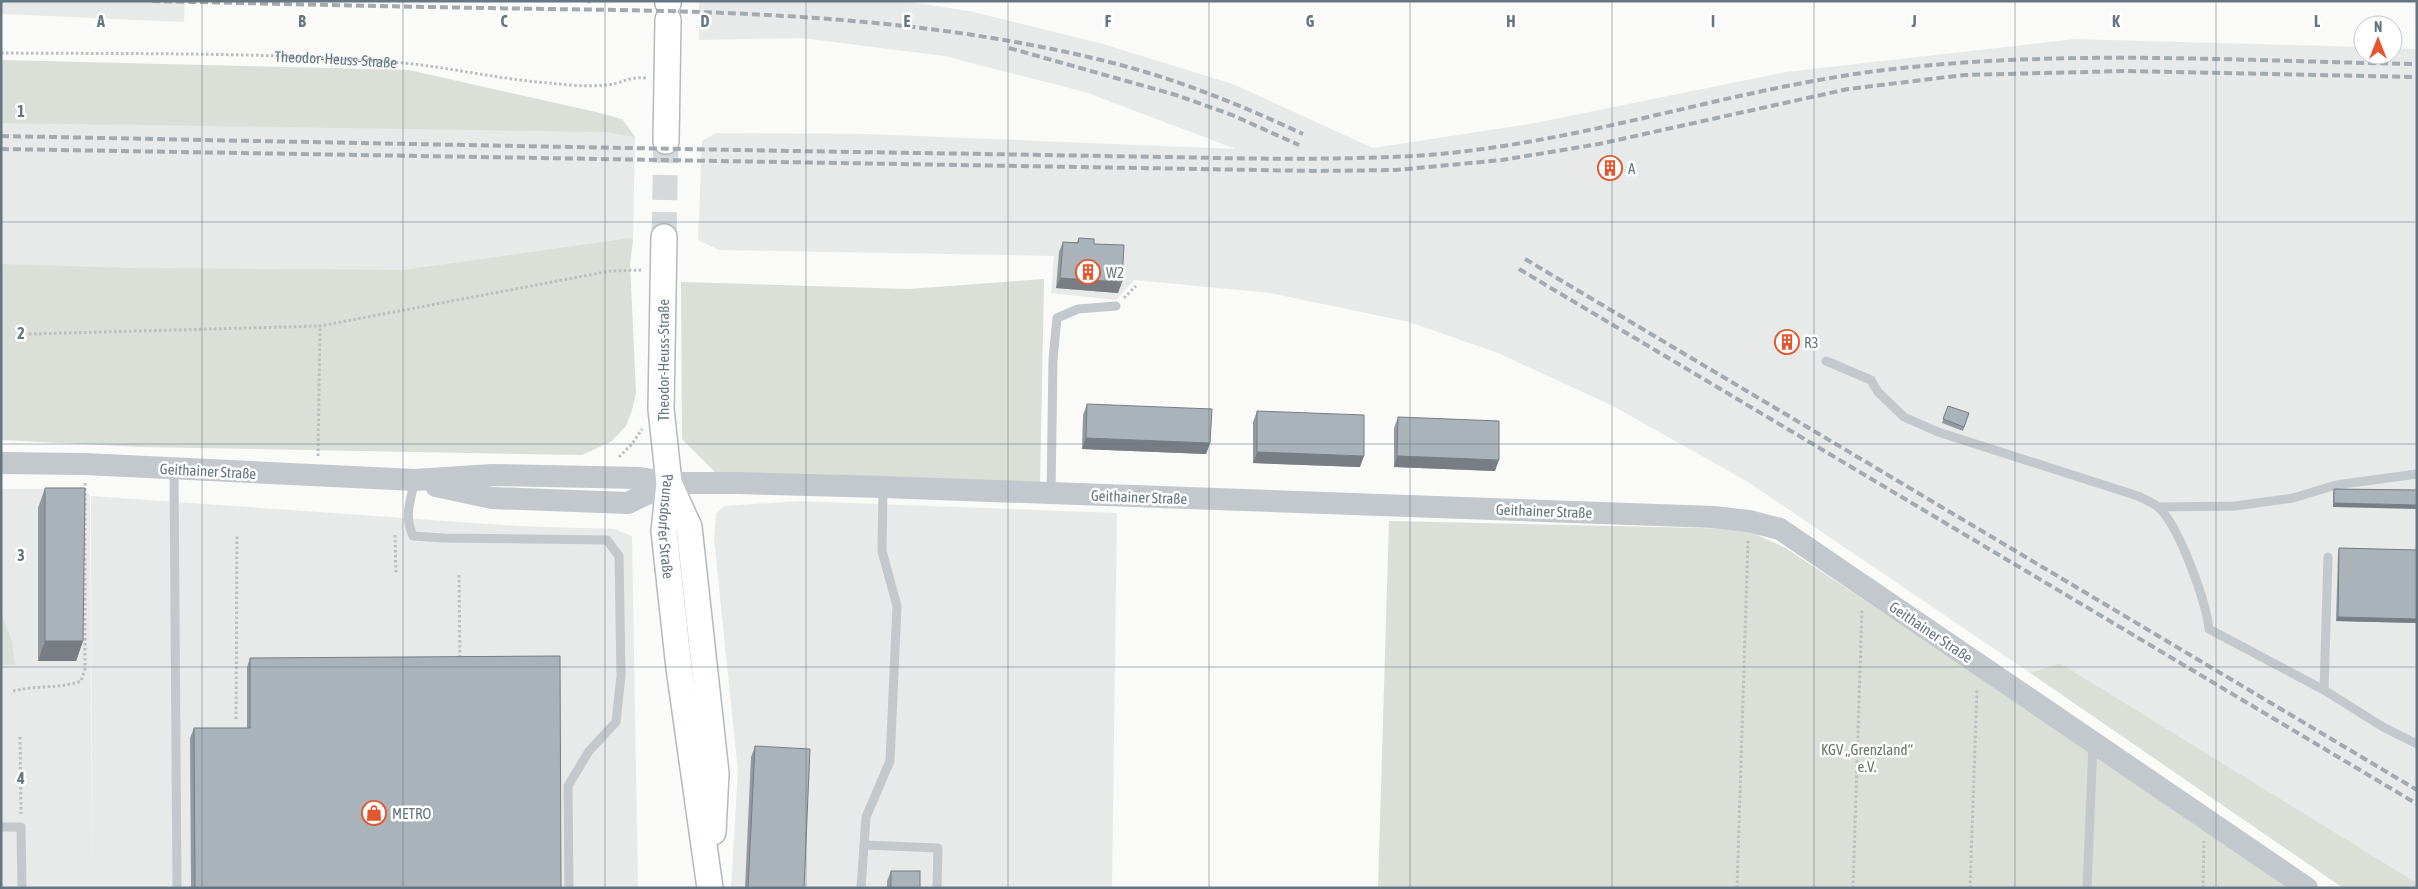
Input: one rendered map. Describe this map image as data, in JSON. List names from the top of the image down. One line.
{"streets":{"main road":["Theodor-Heuss-Straße","Paunsdorfer Straße"],"street":["Geithainer Straße"]},"crossings":[["Theodor-Heuss-Straße","Geithainer Straße"],["Theodor-Heuss-Straße","Paunsdorfer Straße"],["Geithainer Straße","Paunsdorfer Straße"]],"parks":["KGV „Grenzland“ e.V."],"places":{"building":["A","W2","R3"],"shop":["METRO"]},"north":"top","grid":{"columns":["A","B","C","D","E","F","G","H","I","J","K","L"],"rows":["1","2","3","4"]}}
